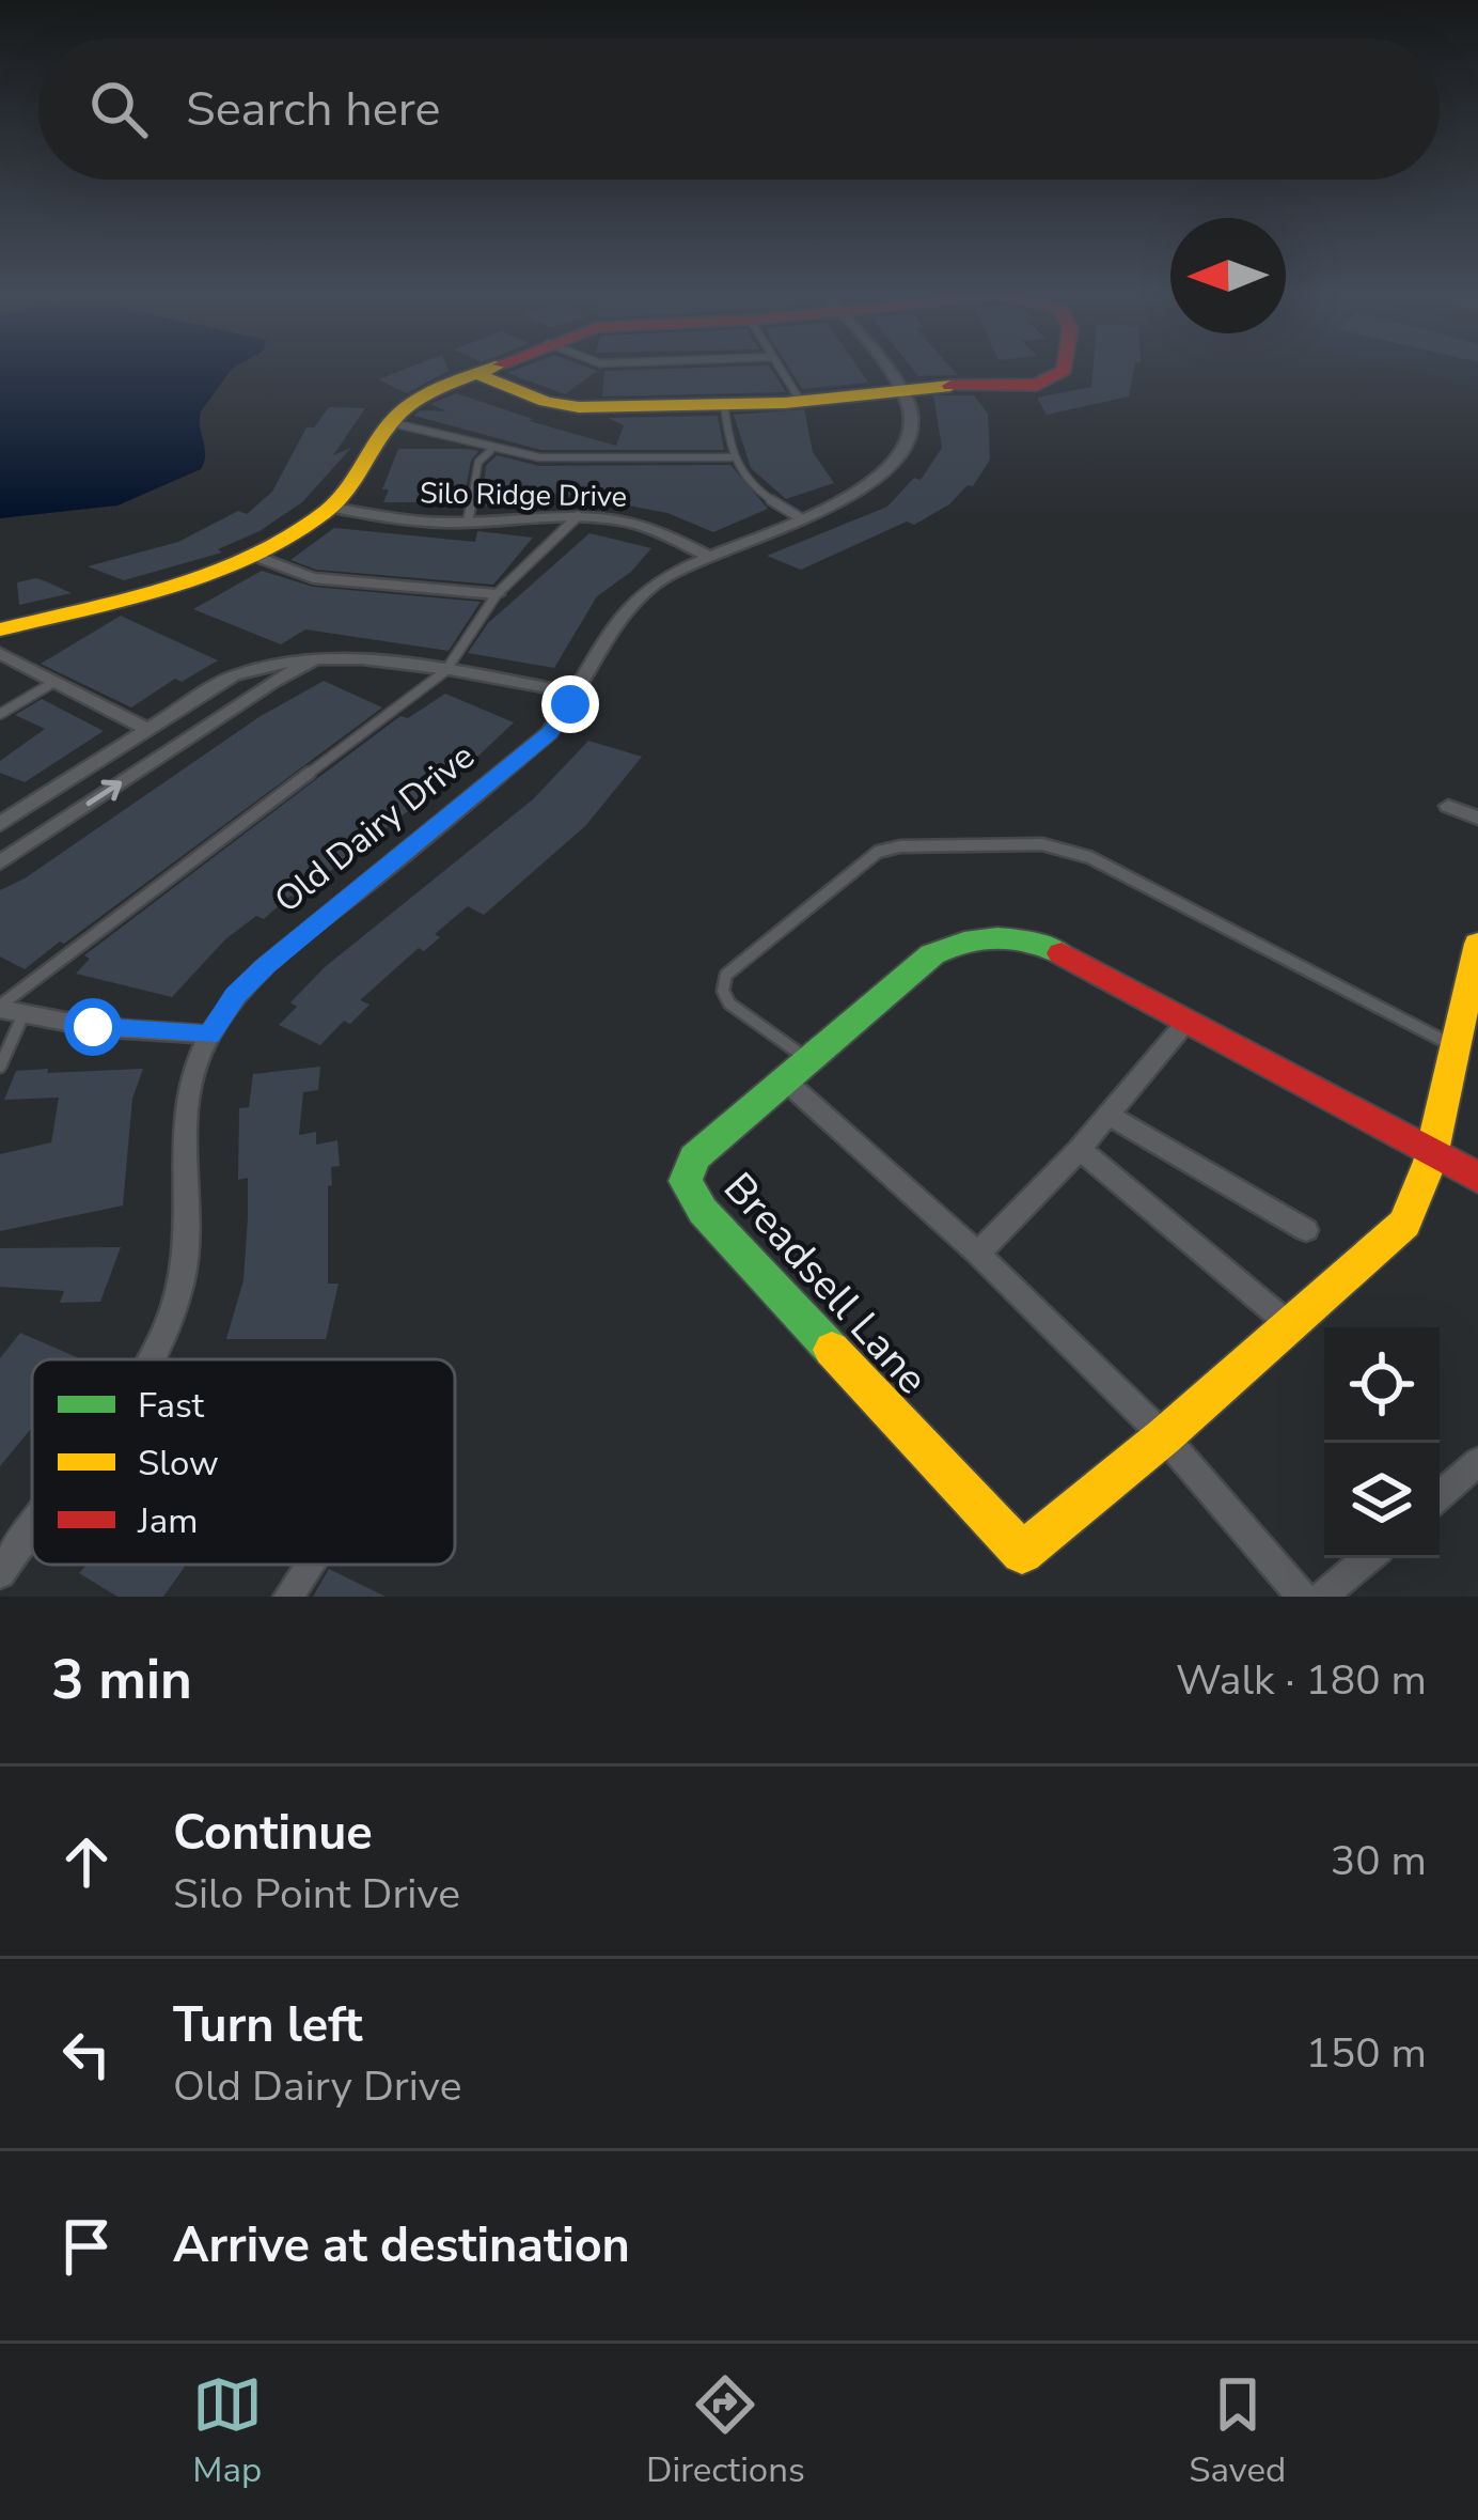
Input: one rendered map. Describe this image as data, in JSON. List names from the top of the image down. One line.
{"streets":{"street":["Silo Ridge Drive","Old Dairy Drive","Breadsell Lane"]},"crossings":[["Silo Ridge Drive","Old Dairy Drive"]],"legend":["Fast","Slow","Jam"],"north":"left","page":{"search":"Search here","heading":["3 min","Walk · 180 m"],"list":[["Continue","Silo Point Drive","30 m"],["Turn left","Old Dairy Drive","150 m"],"Arrive at destination"],"nav":["Map","Directions","Saved"]}}
